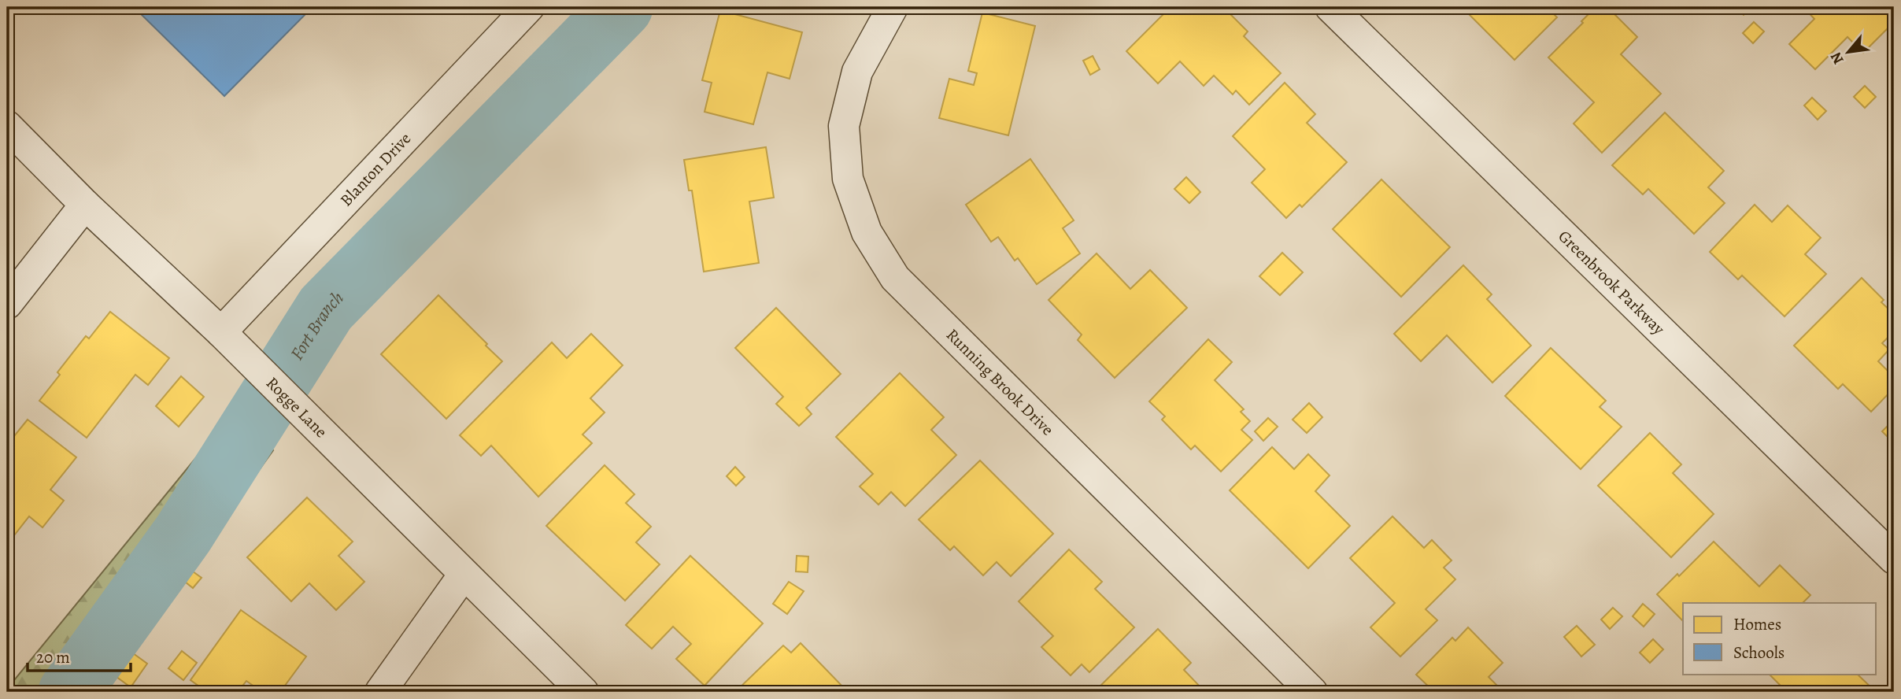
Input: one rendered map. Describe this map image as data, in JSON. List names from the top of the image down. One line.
{"streets":{"street":["Blanton Drive","Greenbrook Parkway","Running Brook Drive","Rogge Lane"]},"crossings":[["Blanton Drive","Rogge Lane"]],"water":["Fort Branch"],"legend":["Homes","Schools"],"scale_bar":"20 m","north":"bottom left"}
